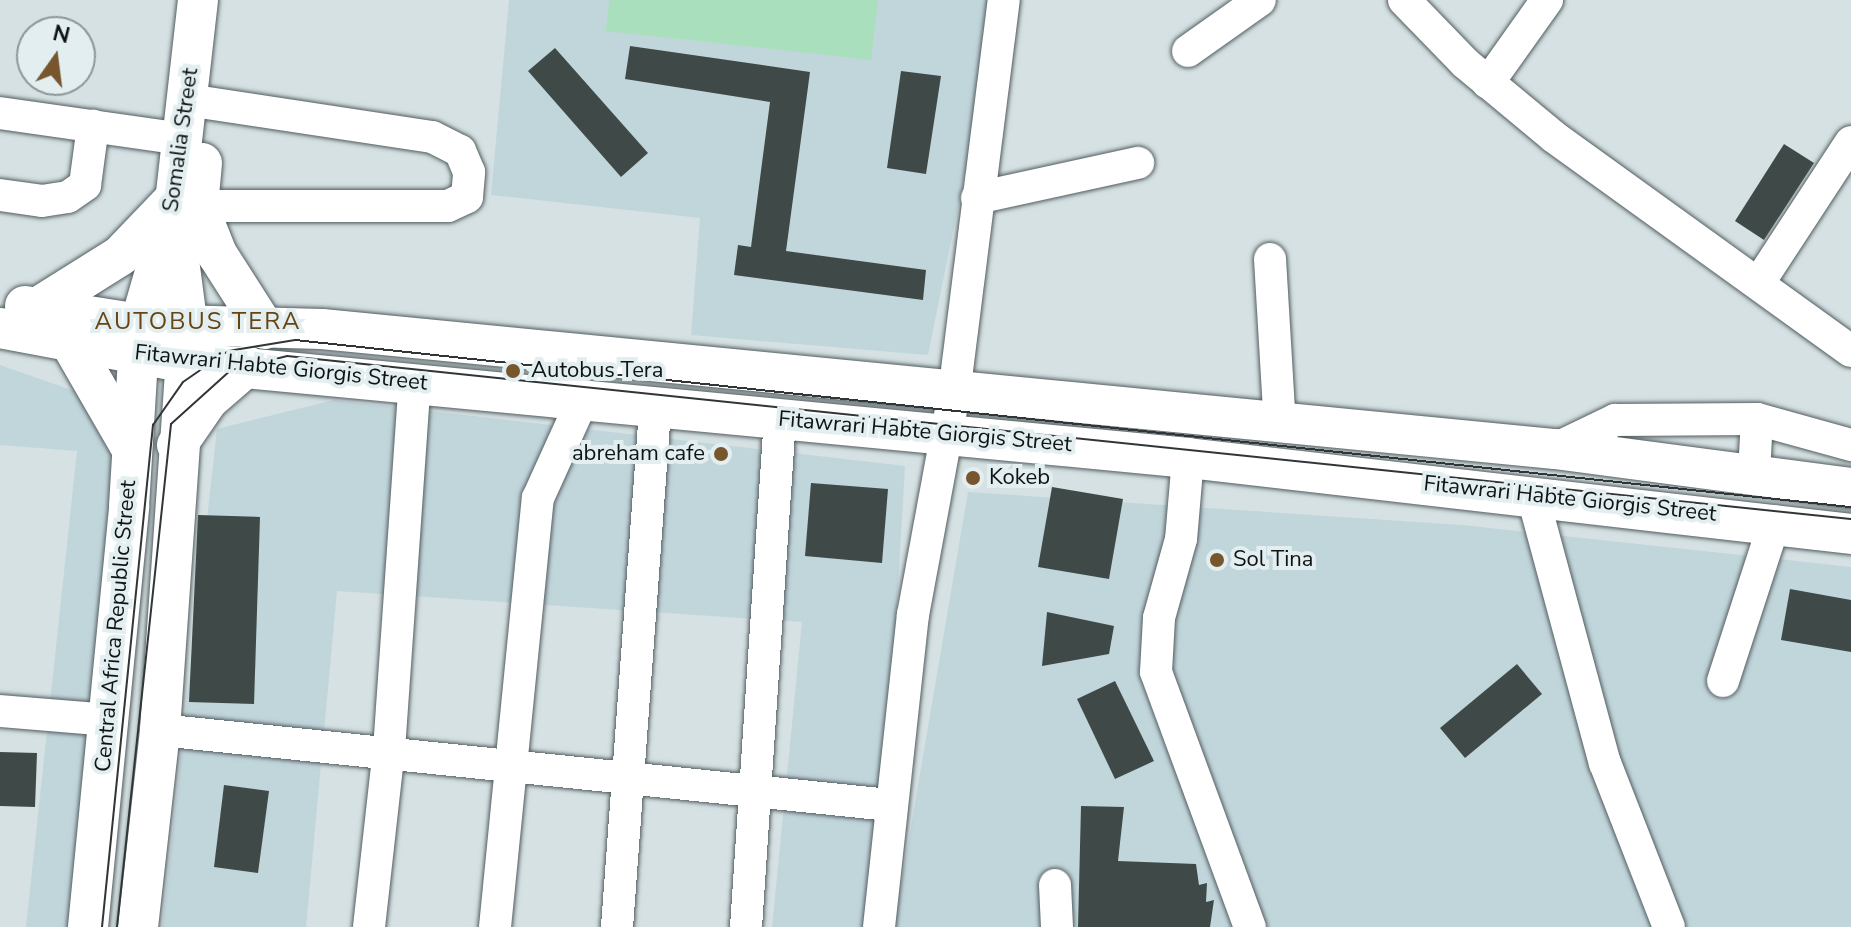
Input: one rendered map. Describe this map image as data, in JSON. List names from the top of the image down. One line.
{"streets":{"main road":["Somalia Street","Fitawrari Habte Giorgis Street","Central Africa Republic Street"]},"crossings":[["Somalia Street","Fitawrari Habte Giorgis Street"],["Somalia Street","Central Africa Republic Street"],["Fitawrari Habte Giorgis Street","Central Africa Republic Street"]],"districts":["AUTOBUS TERA"],"places":["Autobus Tera","abreham cafe","Kokeb","Sol Tina"],"north":"top"}
